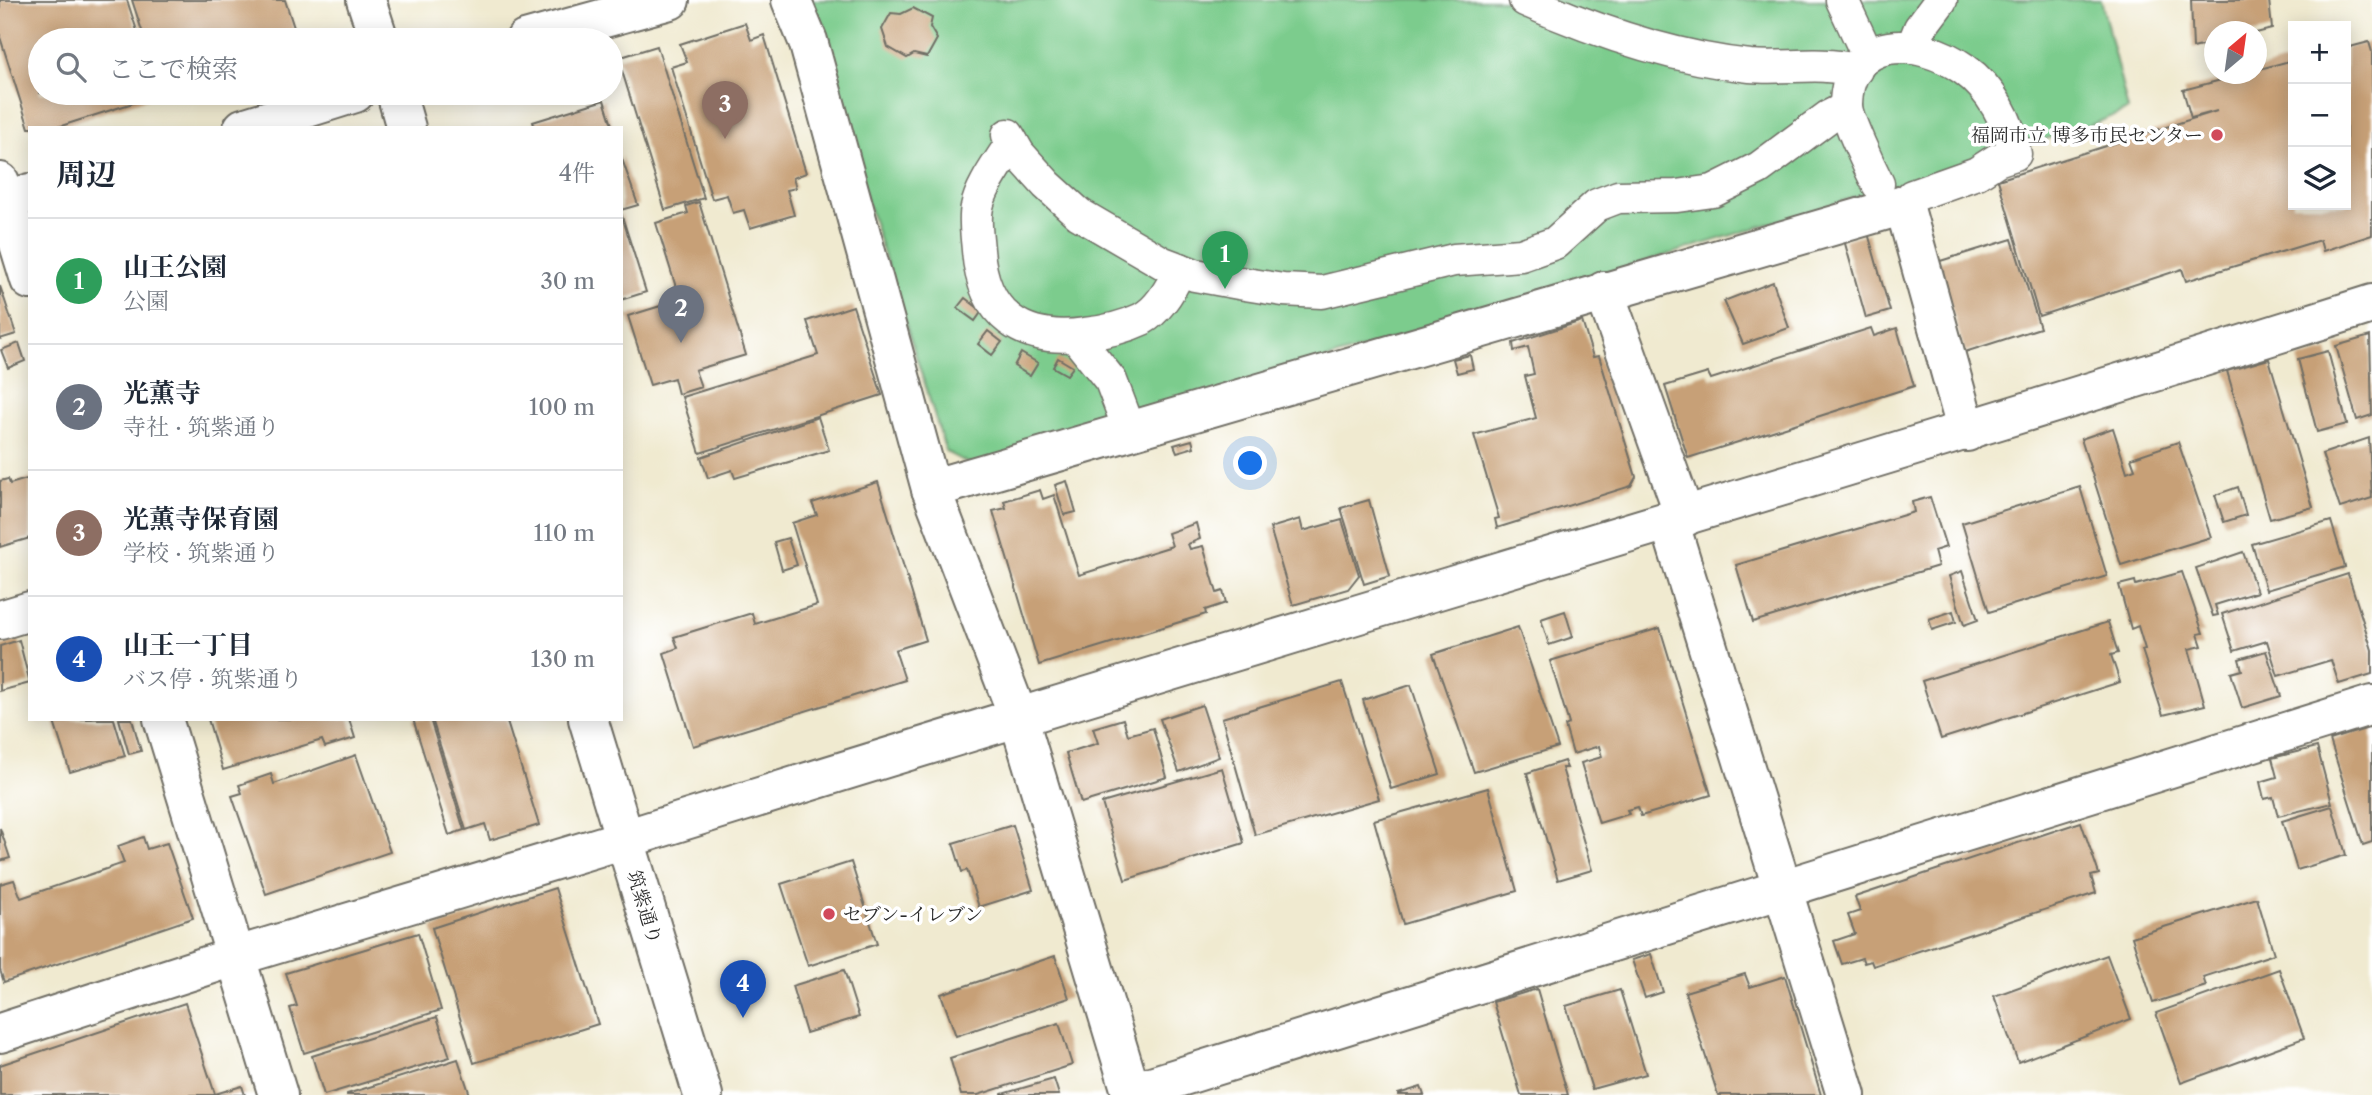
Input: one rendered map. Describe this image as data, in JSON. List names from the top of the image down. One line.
{"streets":{"street":["筑紫通り"]},"places":["福岡市立 博多市民センター","セブン-イレブン"],"north":"top right","page":{"map_buttons":["+","−"],"search":"ここで検索","pins":["3","1","2","4"],"heading":["周辺","4件"],"list":[{"mark":"1","name":"山王公園","note":"公園","value":"30 m"},{"mark":"2","name":"光薫寺","note":"寺社 · 筑紫通り","value":"100 m"},{"mark":"3","name":"光薫寺保育園","note":"学校 · 筑紫通り","value":"110 m"},{"mark":"4","name":"山王一丁目","note":"バス停 · 筑紫通り","value":"130 m"}]}}
